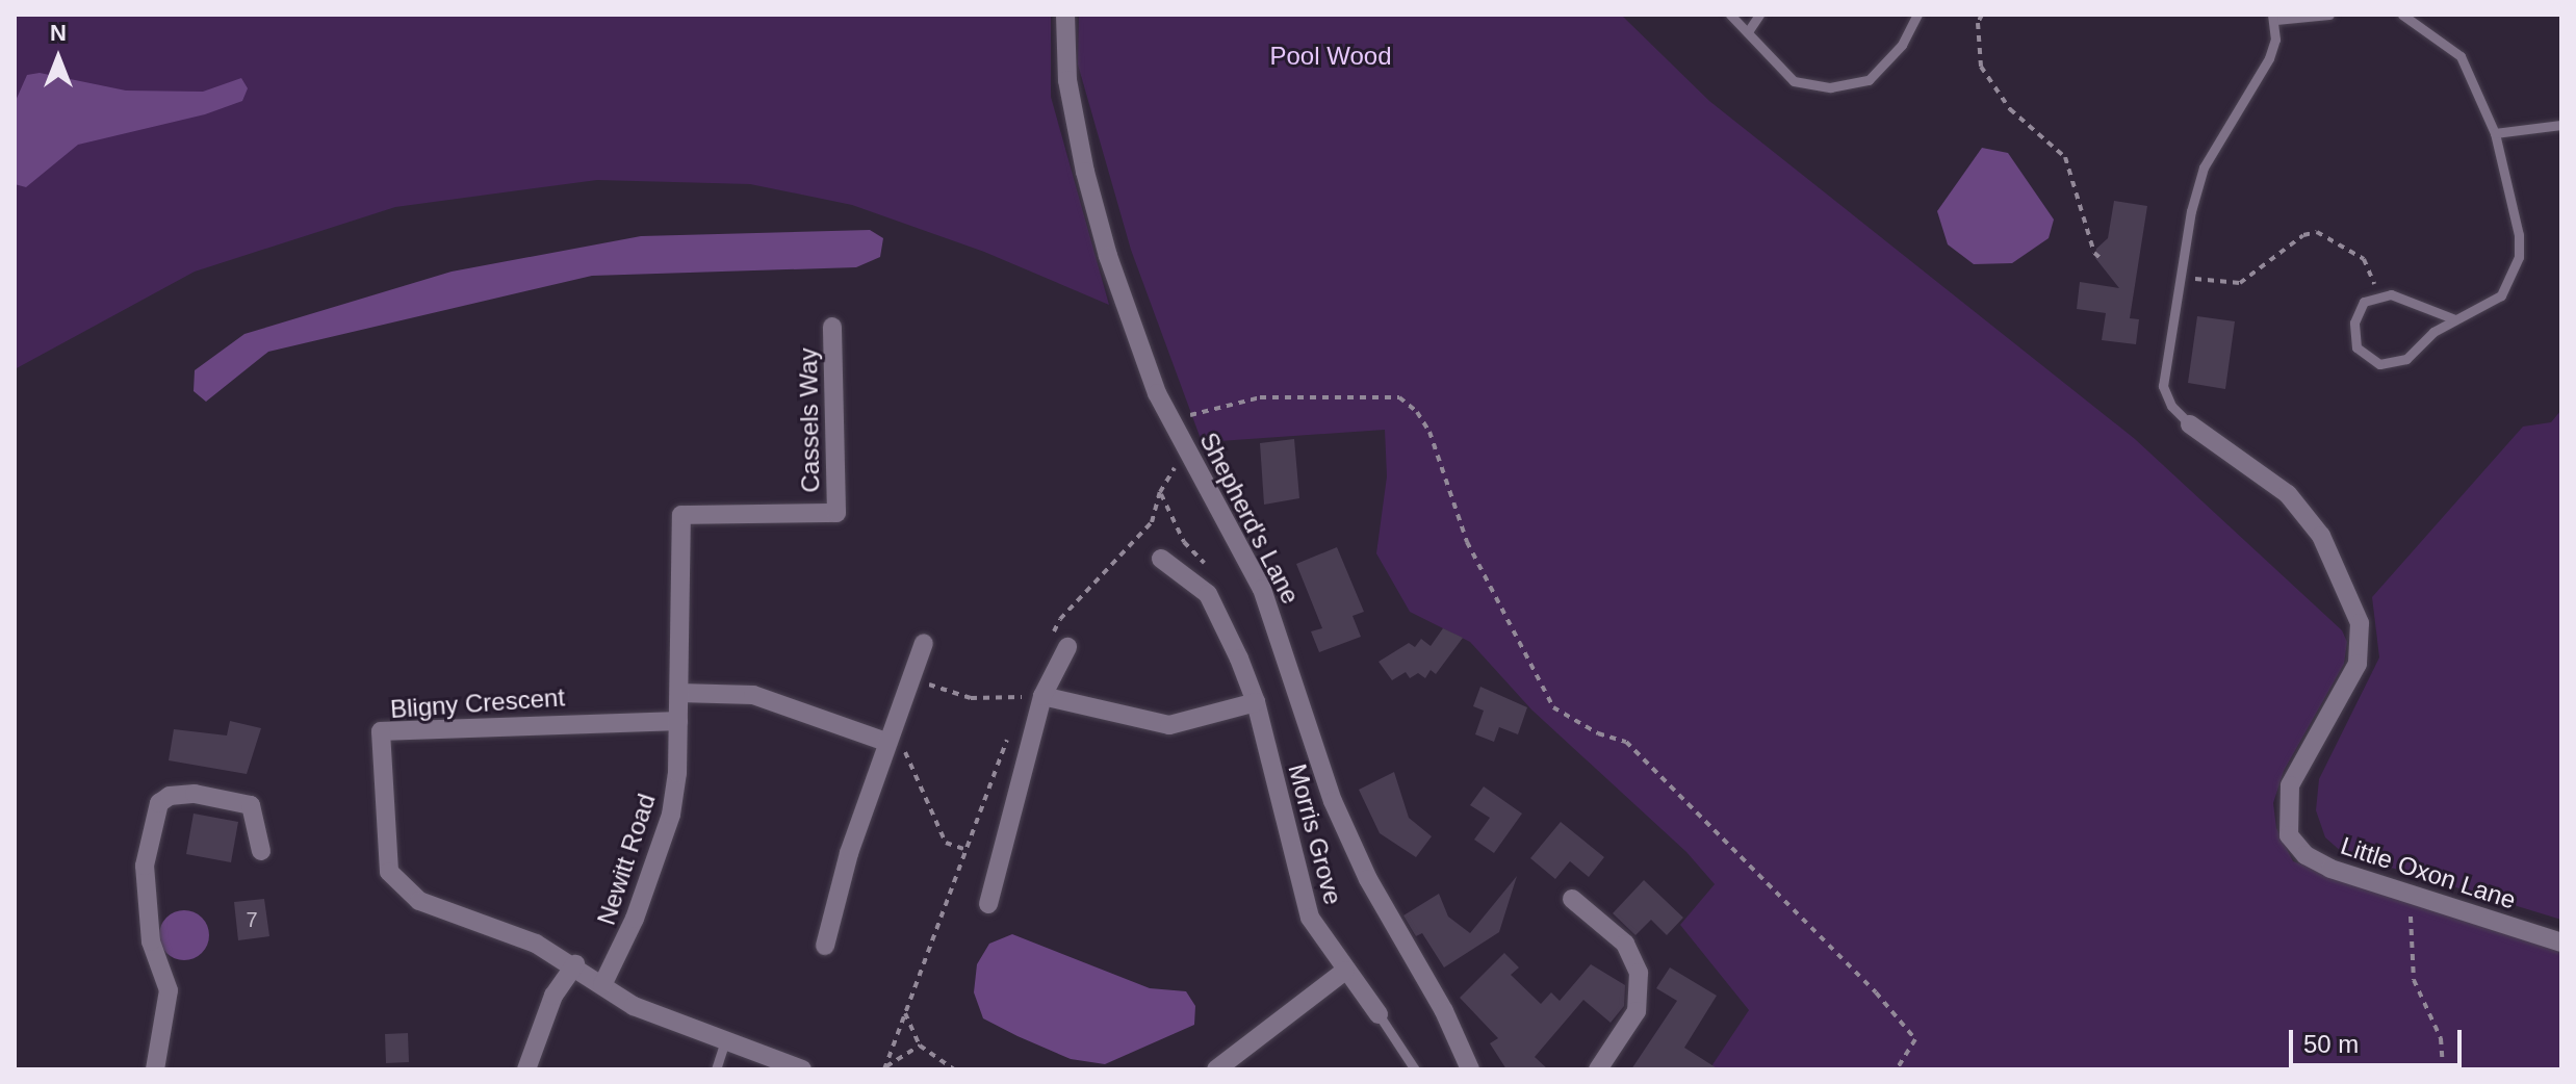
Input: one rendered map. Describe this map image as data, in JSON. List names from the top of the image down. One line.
{"streets":{"street":["Cassels Way","Shepherd's Lane","Bligny Crescent","Morris Grove","Newitt Road","Little Oxon Lane"]},"crossings":[["Cassels Way","Newitt Road"],["Bligny Crescent","Newitt Road"]],"parks":["Pool Wood"],"house_numbers":["7"],"scale_bar":"50 m","north":"top"}
